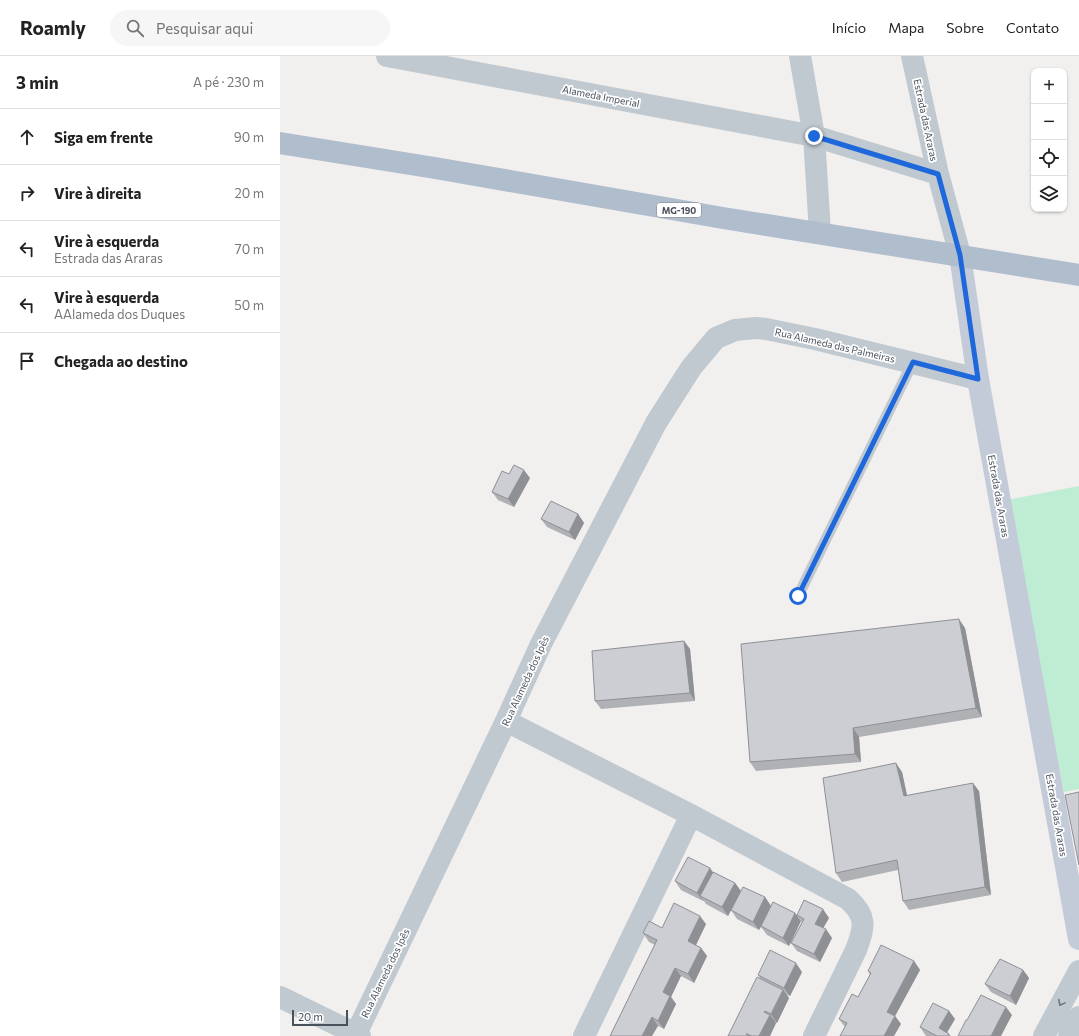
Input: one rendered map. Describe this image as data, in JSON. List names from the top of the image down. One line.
{"streets":{"main road":["MG-190"],"street":["Alameda Imperial","Estrada das Araras","Rua Alameda das Palmeiras","Rua Alameda dos Ipês"]},"crossings":[["Alameda Imperial","Estrada das Araras"],["Estrada das Araras","MG-190"],["Estrada das Araras","Rua Alameda das Palmeiras"],["Rua Alameda das Palmeiras","Rua Alameda dos Ipês"]],"scale_bar":"20 m","page":{"header":"Roamly","search":"Pesquisar aqui","nav":["Início","Mapa","Sobre","Contato"],"heading":["3 min","A pé · 230 m"],"map_buttons":["+","−"],"list":[["Siga em frente","90 m"],["Vire à direita","20 m"],["Vire à esquerda","Estrada das Araras","70 m"],["Vire à esquerda","AAlameda dos Duques","50 m"],"Chegada ao destino"],"scale":"20 m"}}
